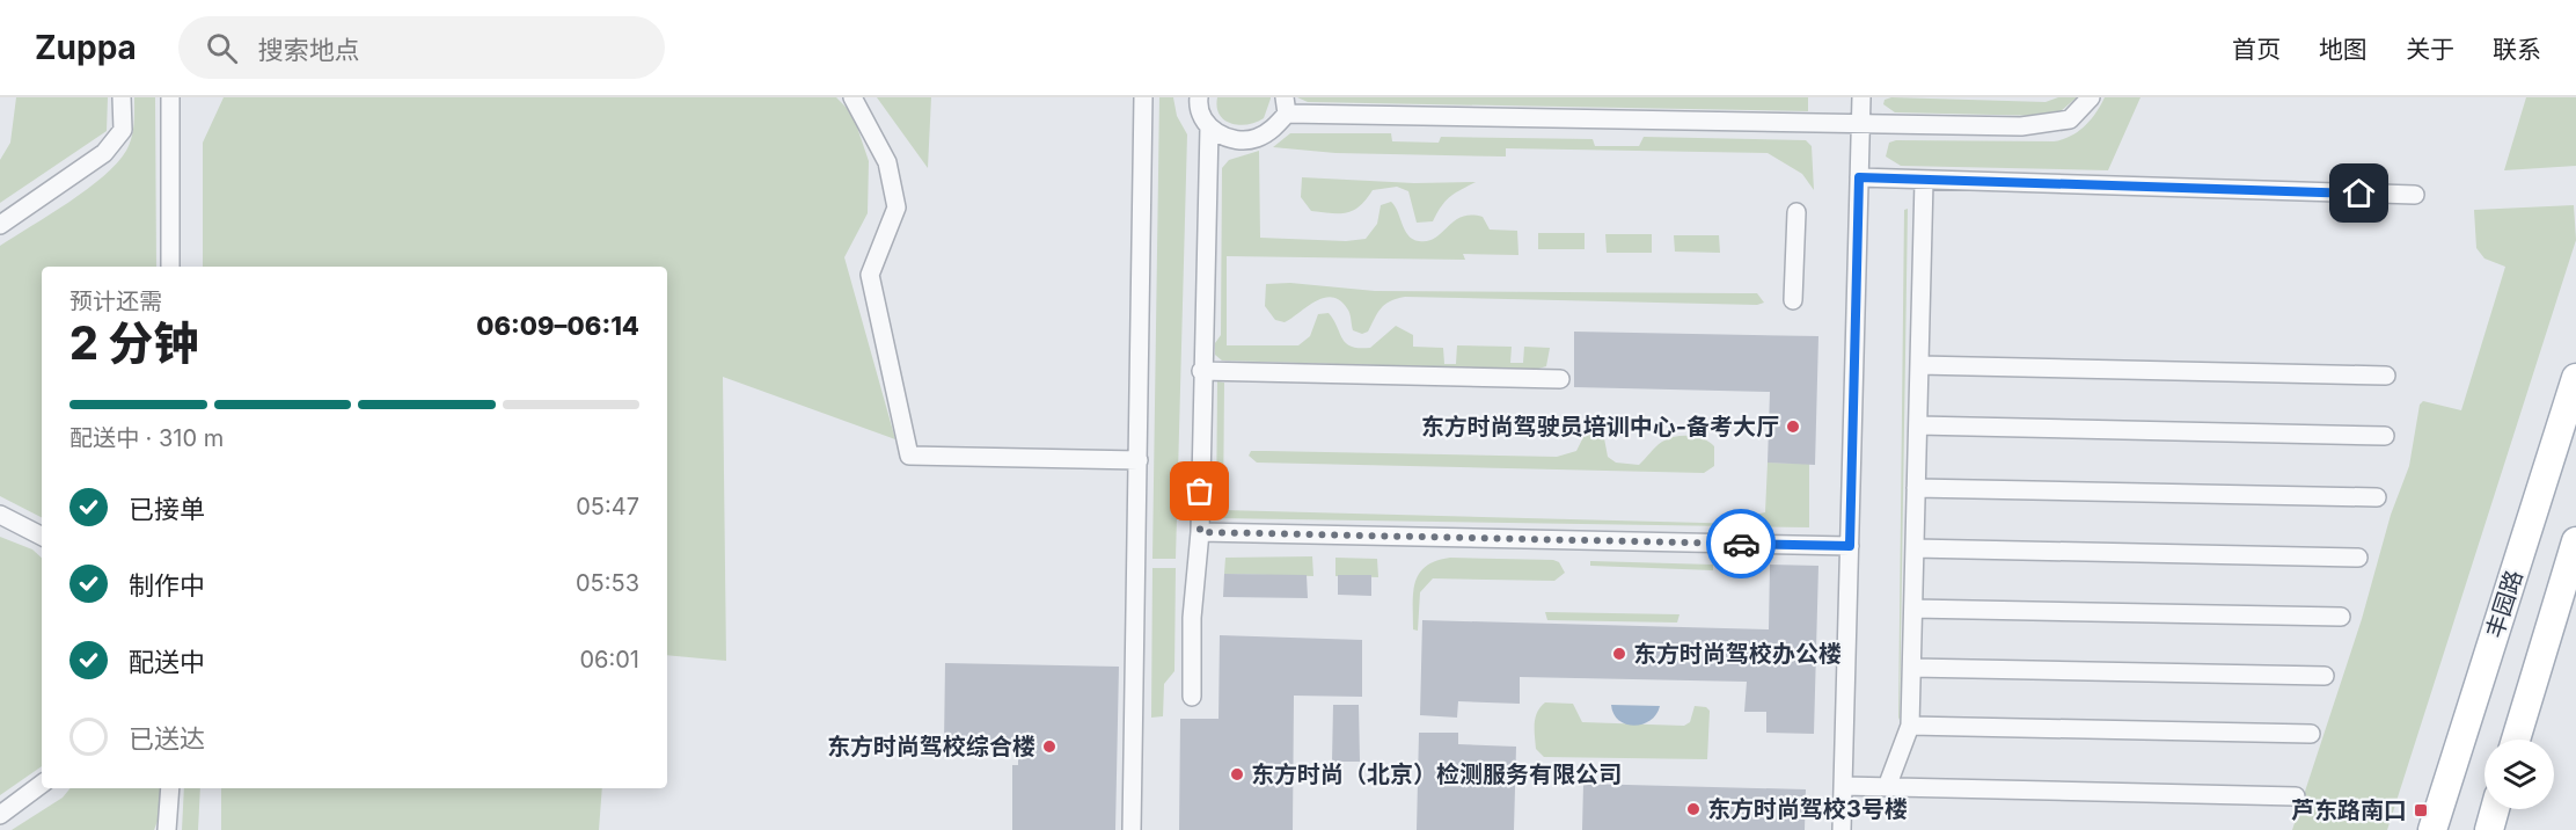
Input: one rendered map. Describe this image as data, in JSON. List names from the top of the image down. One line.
{"streets":{"main road":["丰园路"]},"places":{"other":["东方时尚驾驶员培训中心-备考大厅","东方时尚驾校办公楼","东方时尚驾校综合楼","东方时尚（北京）检测服务有限公司","东方时尚驾校3号楼"],"transit":["芦东路南口"]},"page":{"header":"Zuppa","search":"搜索地点","nav":["首页","地图","关于","联系"],"heading":["2 分钟","预计还需","06:09–06:14"],"bar":"配送中 · 310 m","list":[["已接单","05:47"],["制作中","05:53"],["配送中","06:01"],"已送达"]}}
